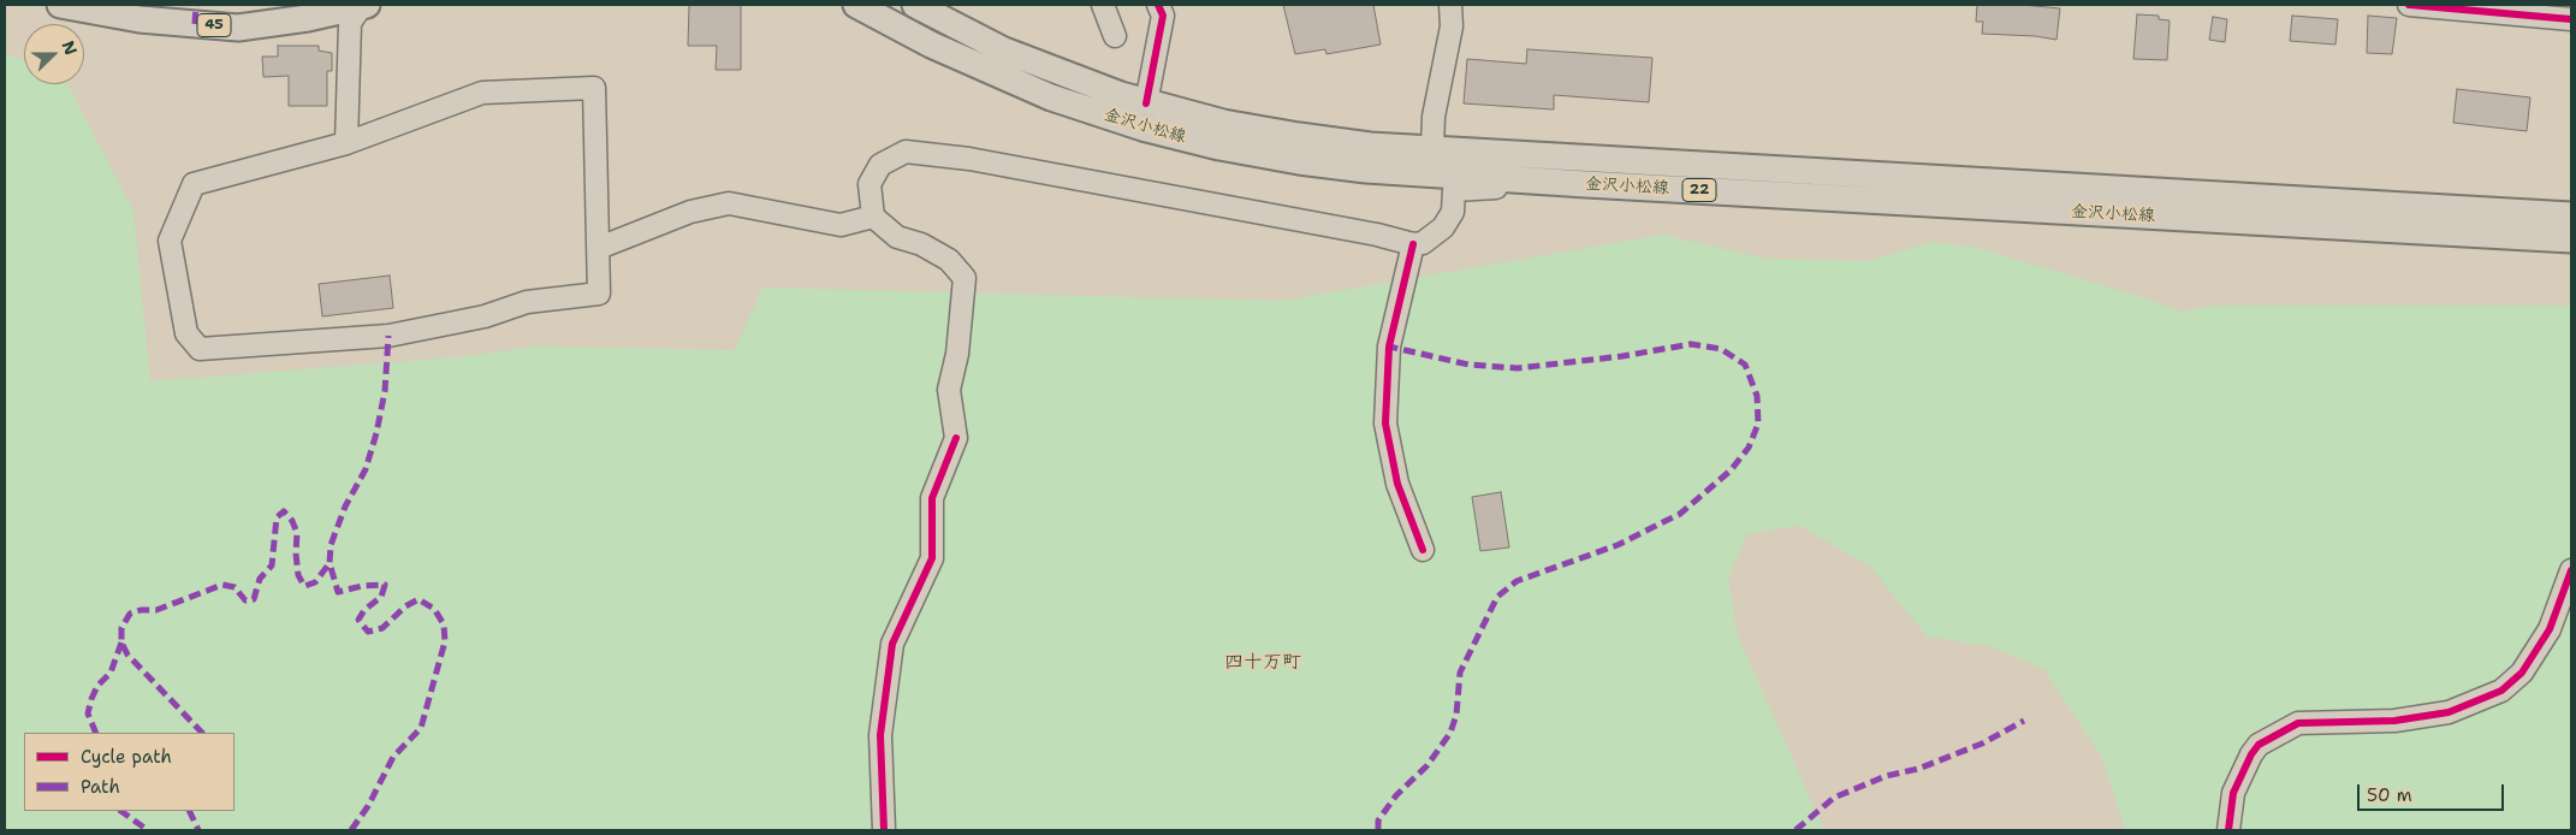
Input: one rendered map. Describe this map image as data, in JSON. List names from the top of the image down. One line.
{"streets":{"main road":["45","金沢小松線","22"]},"districts":["四十万町"],"legend":["Cycle path","Path"],"scale_bar":"50 m","north":"right"}
